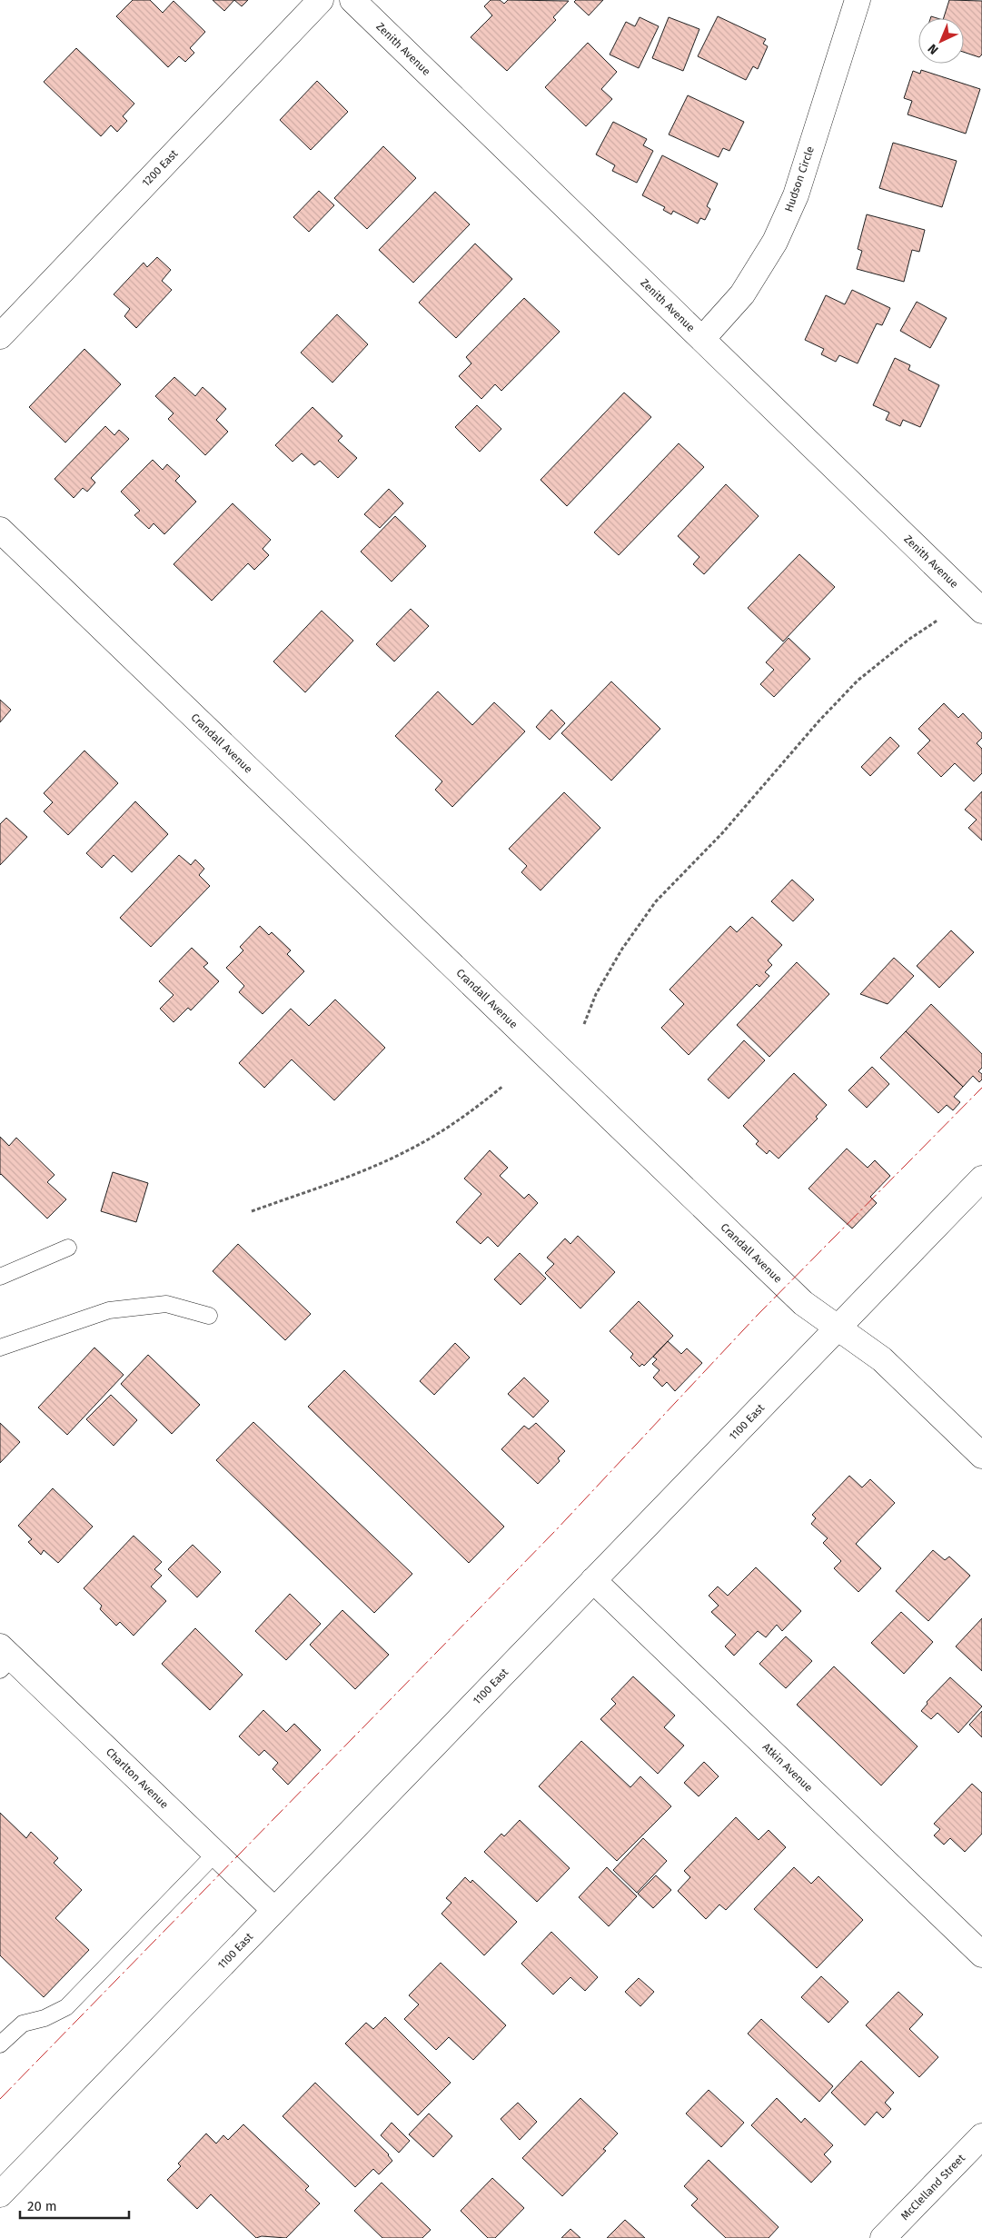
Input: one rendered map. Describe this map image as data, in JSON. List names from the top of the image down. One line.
{"streets":{"street":["Zenith Avenue","1200 East","Hudson Circle","Crandall Avenue","1100 East","Atkin Avenue","Charlton Avenue","McClelland Street"]},"crossings":[["Zenith Avenue","Hudson Circle"],["Crandall Avenue","1100 East"],["1100 East","Atkin Avenue"],["1100 East","Charlton Avenue"]],"scale_bar":"20 m","north":"bottom left"}
